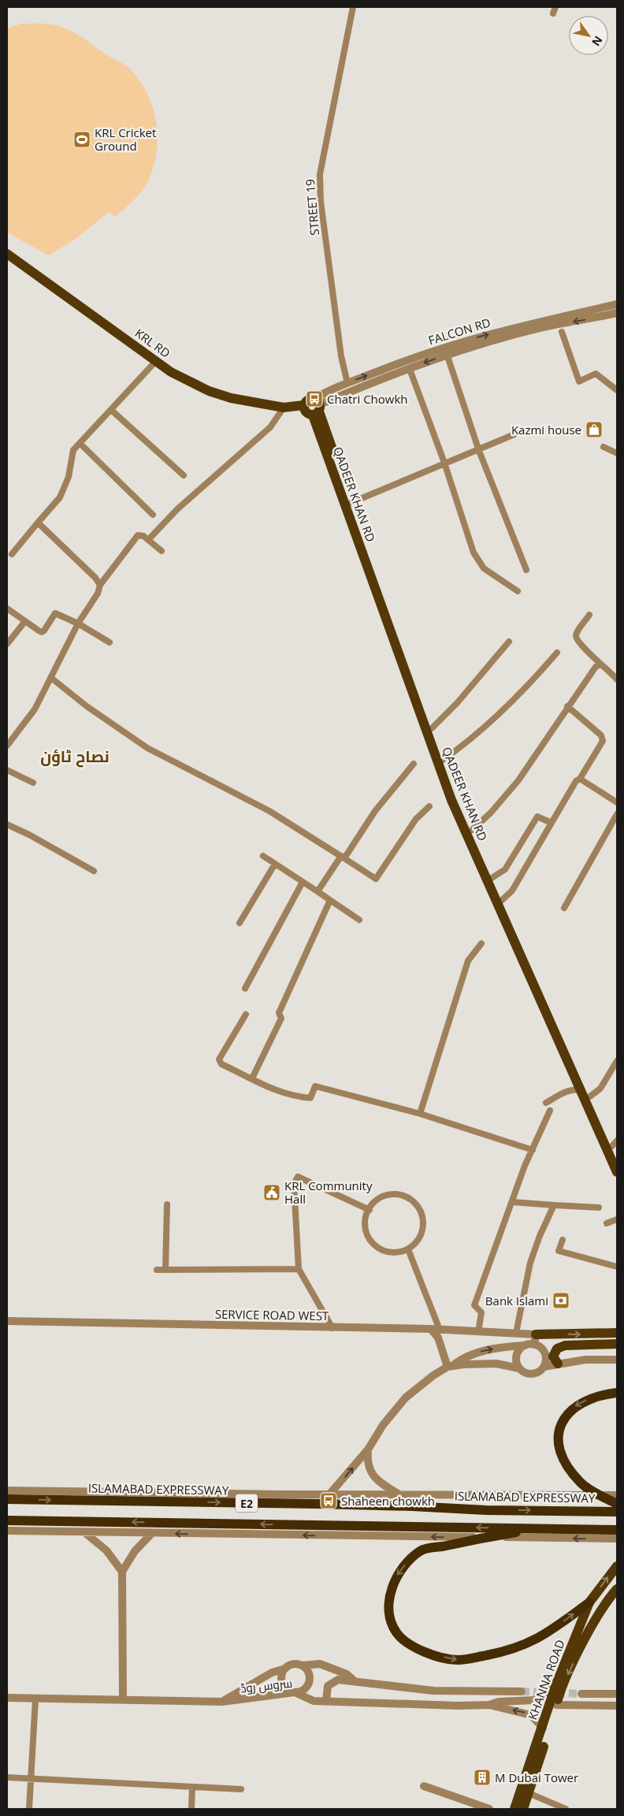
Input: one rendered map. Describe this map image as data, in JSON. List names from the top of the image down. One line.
{"streets":{"highway":["ISLAMABAD EXPRESSWAY","E2"],"main road":["KRL RD","QADEER KHAN RD","KHANNA ROAD"],"street":["STREET 19","FALCON RD","SERVICE ROAD WEST","سروس روڈ"]},"crossings":[["STREET 19","FALCON RD"],["FALCON RD","KRL RD"],["FALCON RD","QADEER KHAN RD"],["KRL RD","QADEER KHAN RD"],["KHANNA ROAD","سروس روڈ"]],"districts":["نصاح ٹاؤن"],"places":{"sports":["KRL Cricket Ground"],"bus stop":["Chatri Chowkh","Shaheen chowkh"],"shop":["Kazmi house"],"public building":["KRL Community Hall"],"bank":["Bank Islami"],"building":["M Dubai Tower"]},"north":"bottom right"}
